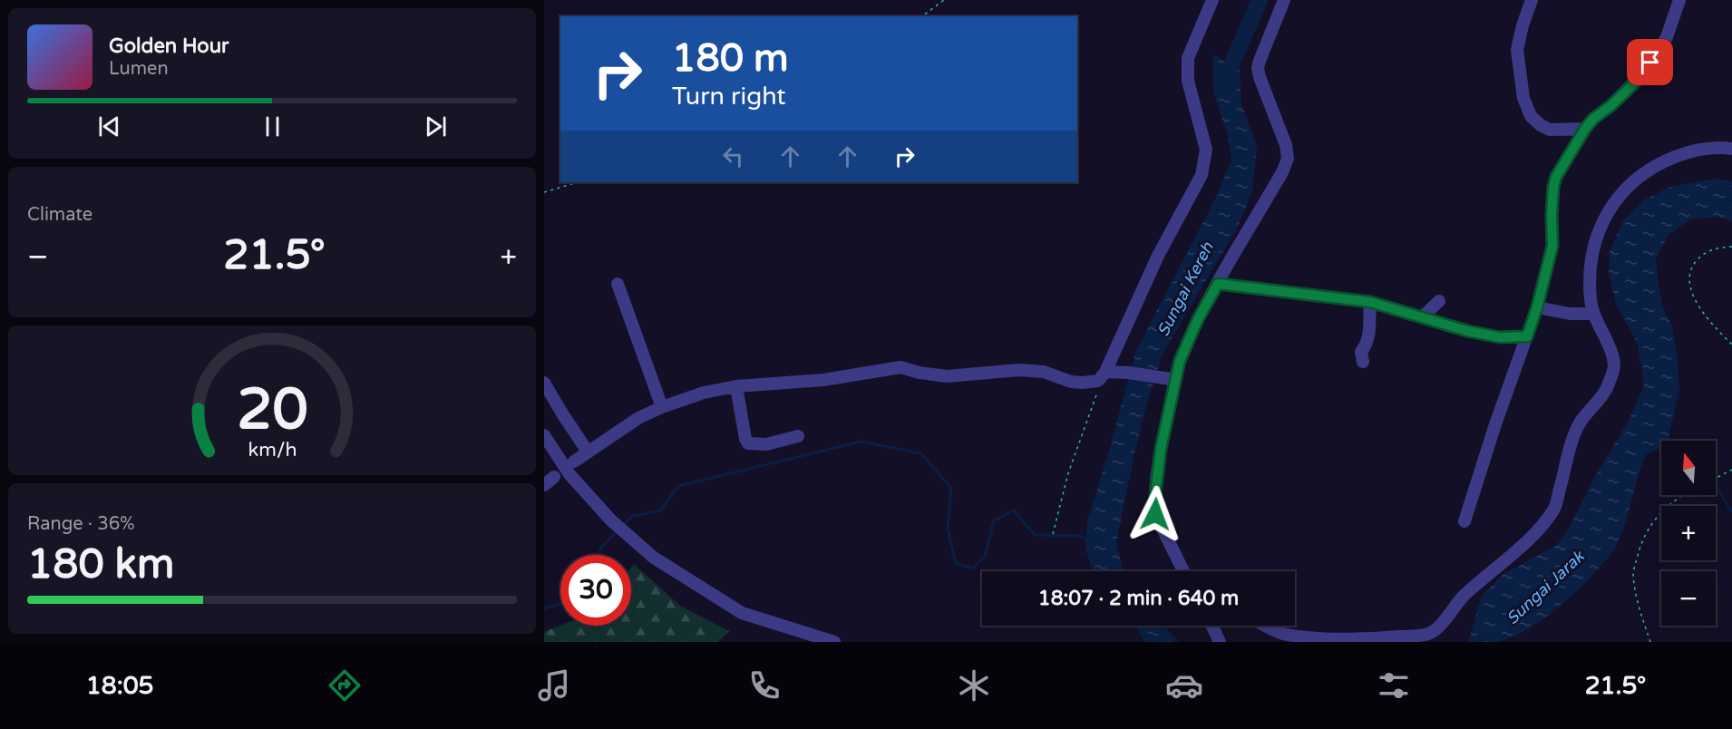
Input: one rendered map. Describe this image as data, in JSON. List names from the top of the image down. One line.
{"water":["Sungai Kereh","Sungai Jarak"],"north":"top","page":{"turn":["180 m","Turn right"],"song":["Golden Hour","Lumen"],"tile":["Climate",["Range · 36%","180 km"]],"heat":["−","21.5°","+"],"map_buttons":["+","−"],"limit":"30","trip":"18:07 · 2 min · 640 m","tabs":["18:05","21.5°"],"gauge":["20","km/h"]}}
